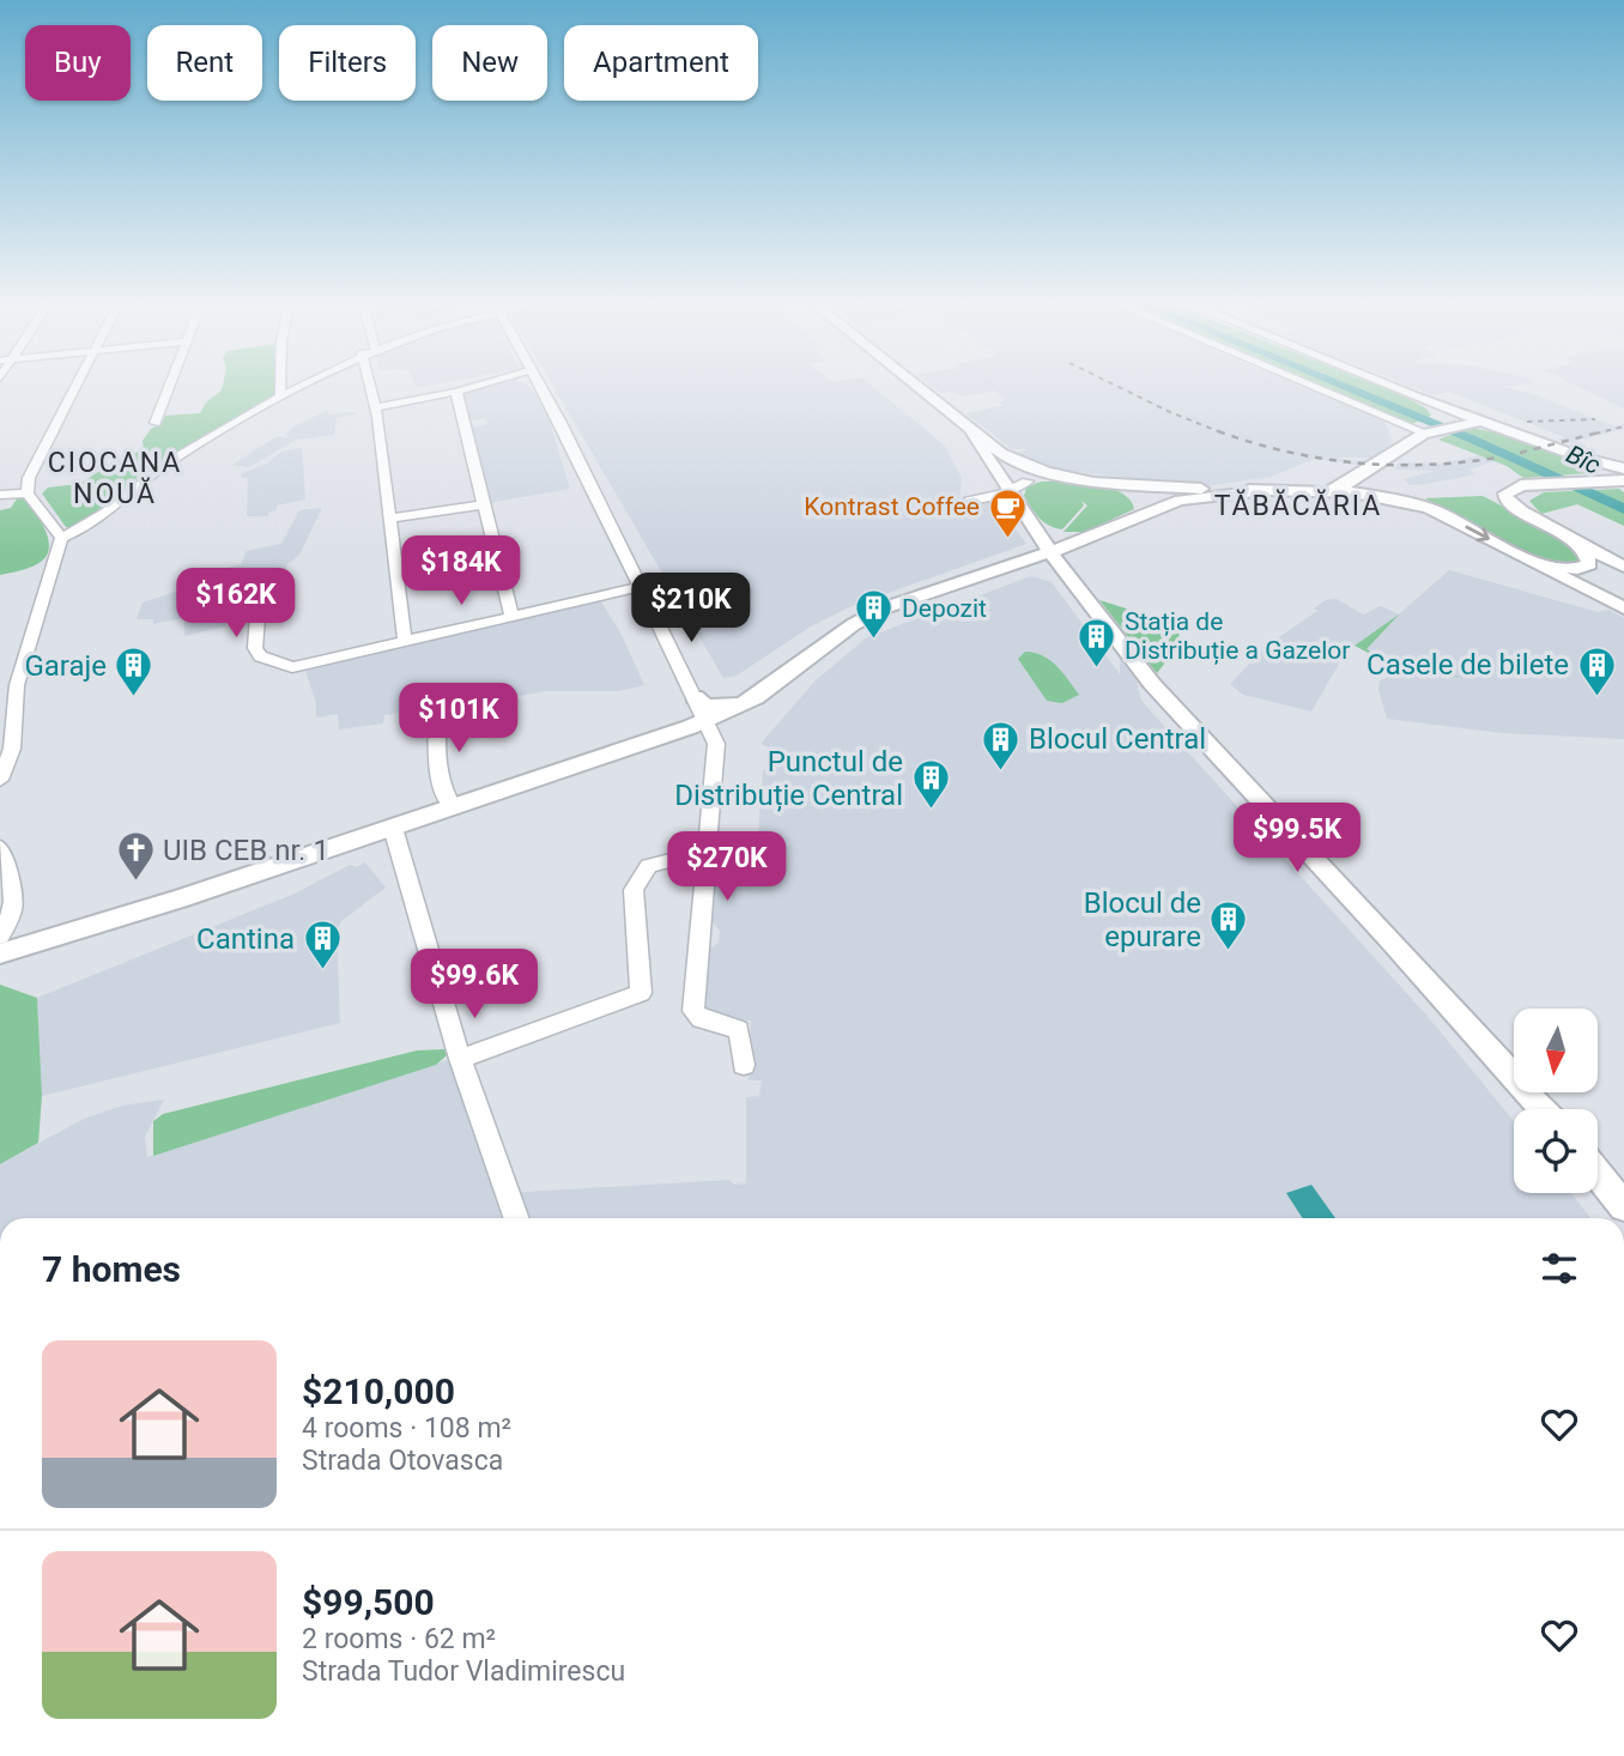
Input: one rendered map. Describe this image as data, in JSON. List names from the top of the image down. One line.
{"districts":["CIOCANA NOUĂ","TĂBĂCĂRIA"],"water":["Bîc"],"places":{"cafe":["Kontrast Coffee"],"building":["Depozit","Stația de Distribuție a Gazelor","Casele de bilete","Garaje","Blocul Central","Punctul de Distribuție Central","Blocul de epurare","Cantina"],"church":["UIB CEB nr. 1"]},"north":"bottom","page":{"chip":["Buy","Rent","Filters","New","Apartment"],"price":["$184K","$162K","$210K","$101K","$99.5K","$270K","$99.6K"],"heading":"7 homes","list":[{"name":"$210,000","note":"4 rooms · 108 m² · Strada Otovasca"},{"name":"$99,500","note":"2 rooms · 62 m² · Strada Tudor Vladimirescu"}]}}
